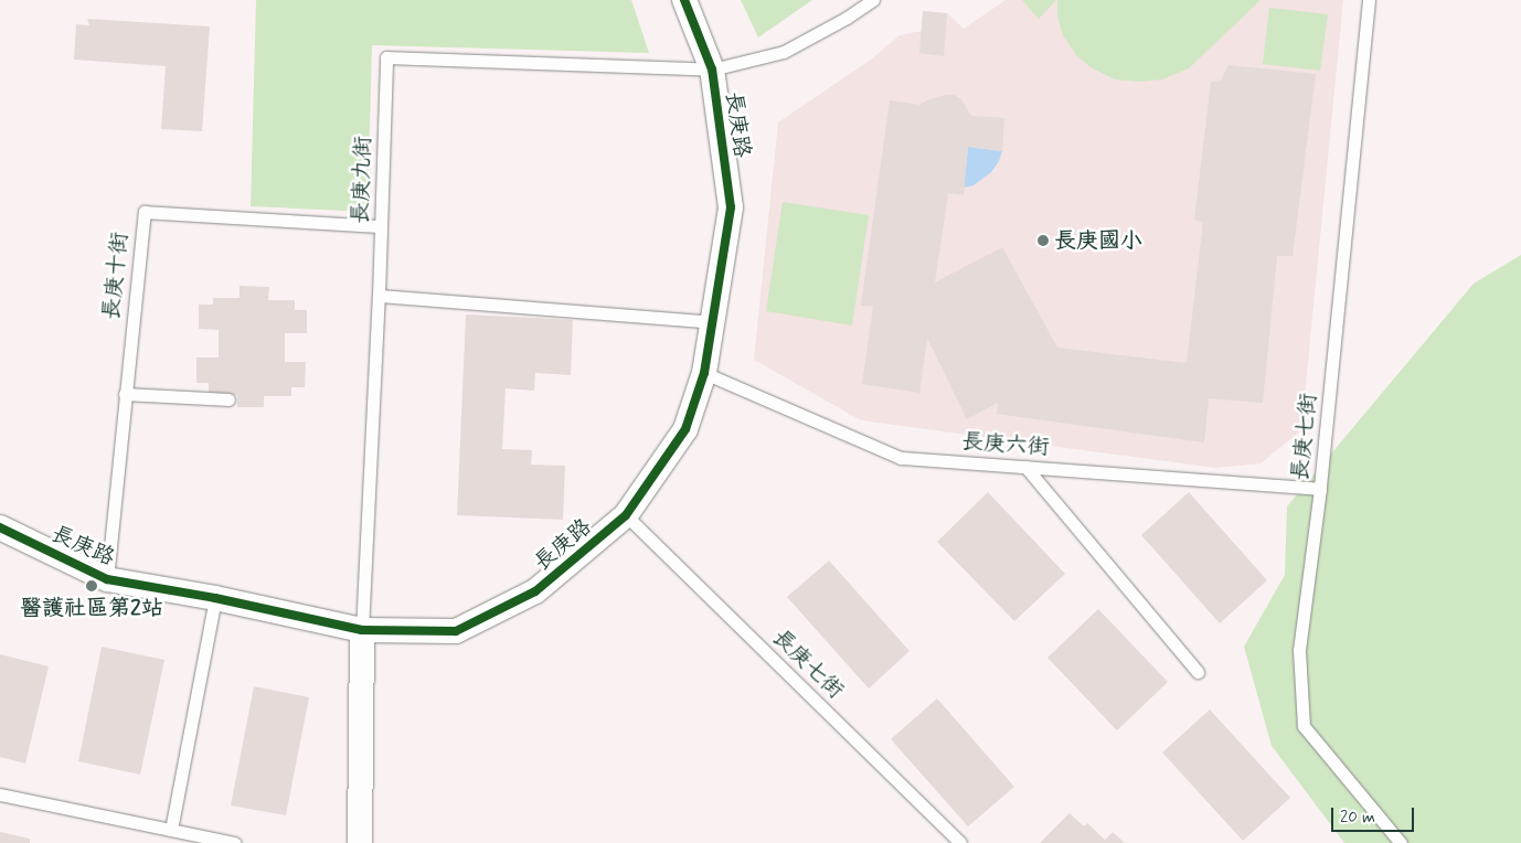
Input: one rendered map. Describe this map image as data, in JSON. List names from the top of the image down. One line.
{"streets":{"street":["長庚路"],"lane":["長庚九街","長庚十街","長庚七街","長庚六街"]},"crossings":[["長庚路","長庚九街"],["長庚路","長庚十街"],["長庚路","長庚七街"],["長庚路","長庚六街"],["長庚九街","長庚十街"],["長庚七街","長庚六街"]],"places":["長庚國小","醫護社區第2站"],"scale_bar":"20 m"}
